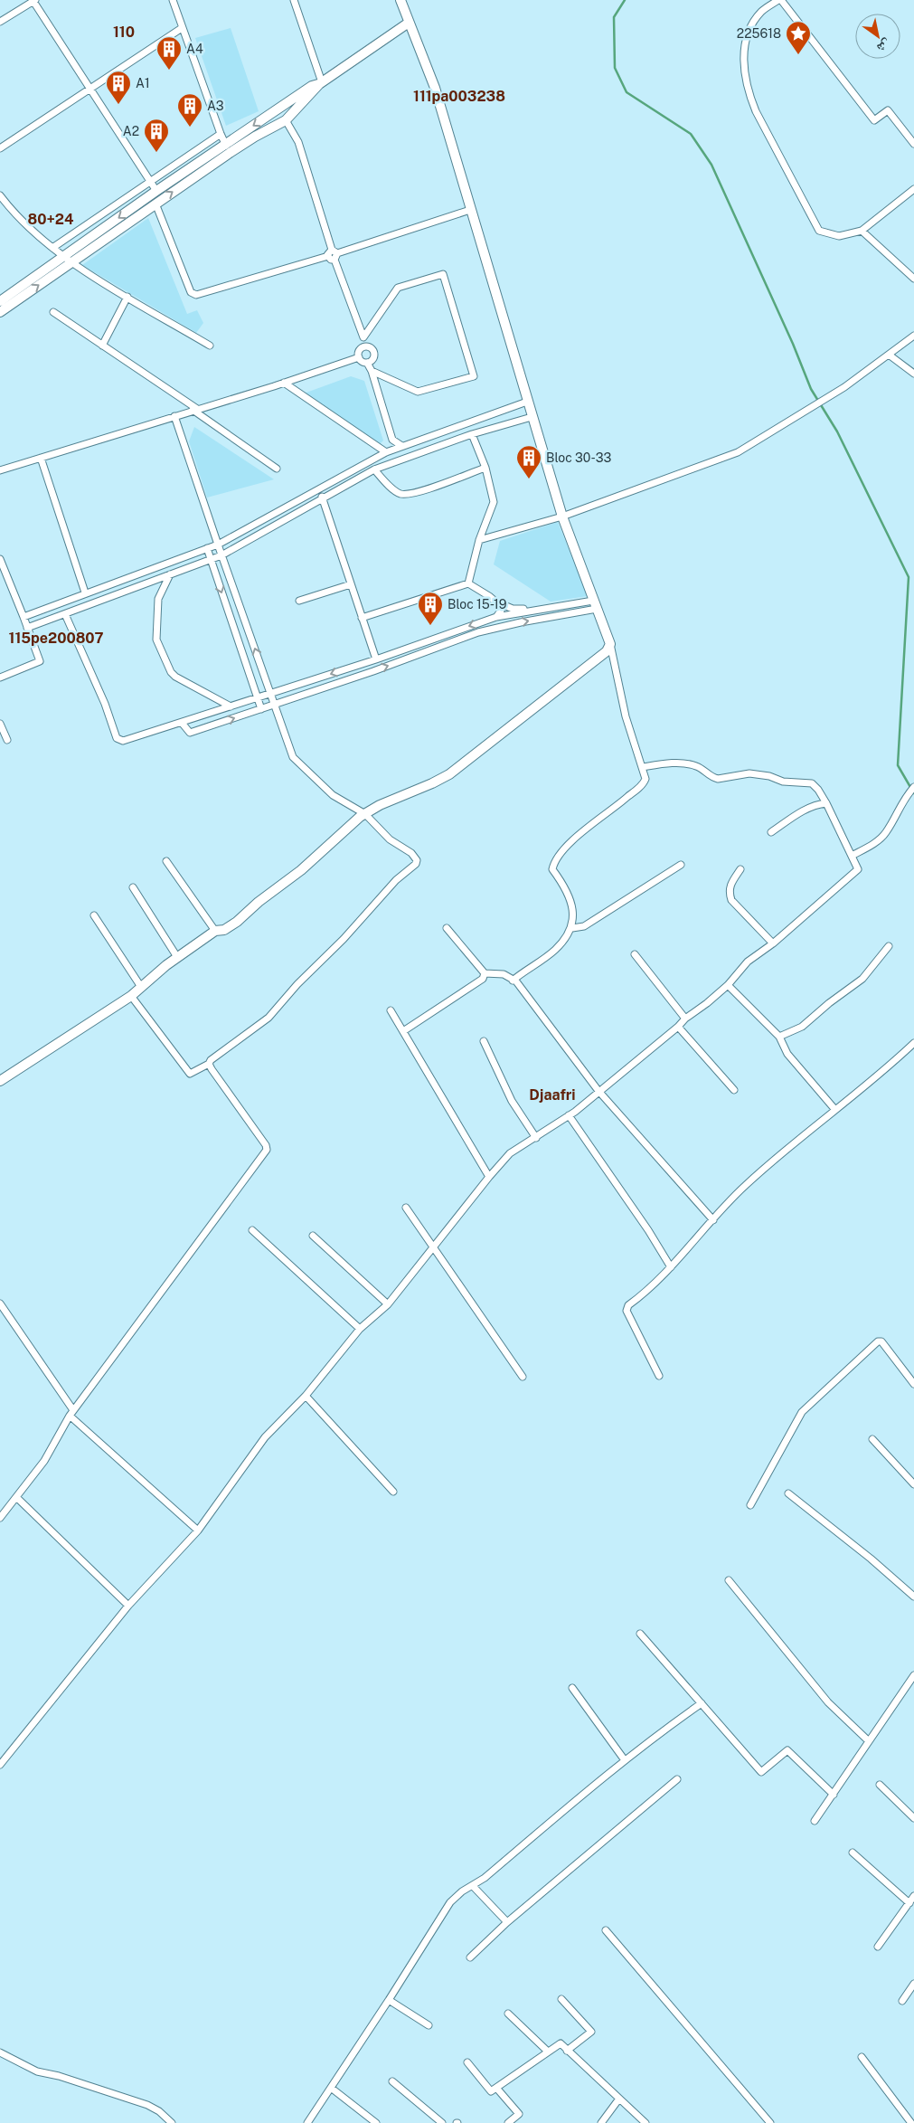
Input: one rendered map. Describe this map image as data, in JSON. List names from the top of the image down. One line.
{"districts":["110","111pa003238","80+24","115pe200807","Djaafri"],"places":{"place":["225618"],"building":["A4","A1","A3","A2","Bloc 30-33","Bloc 15-19"]},"north":"bottom right"}
